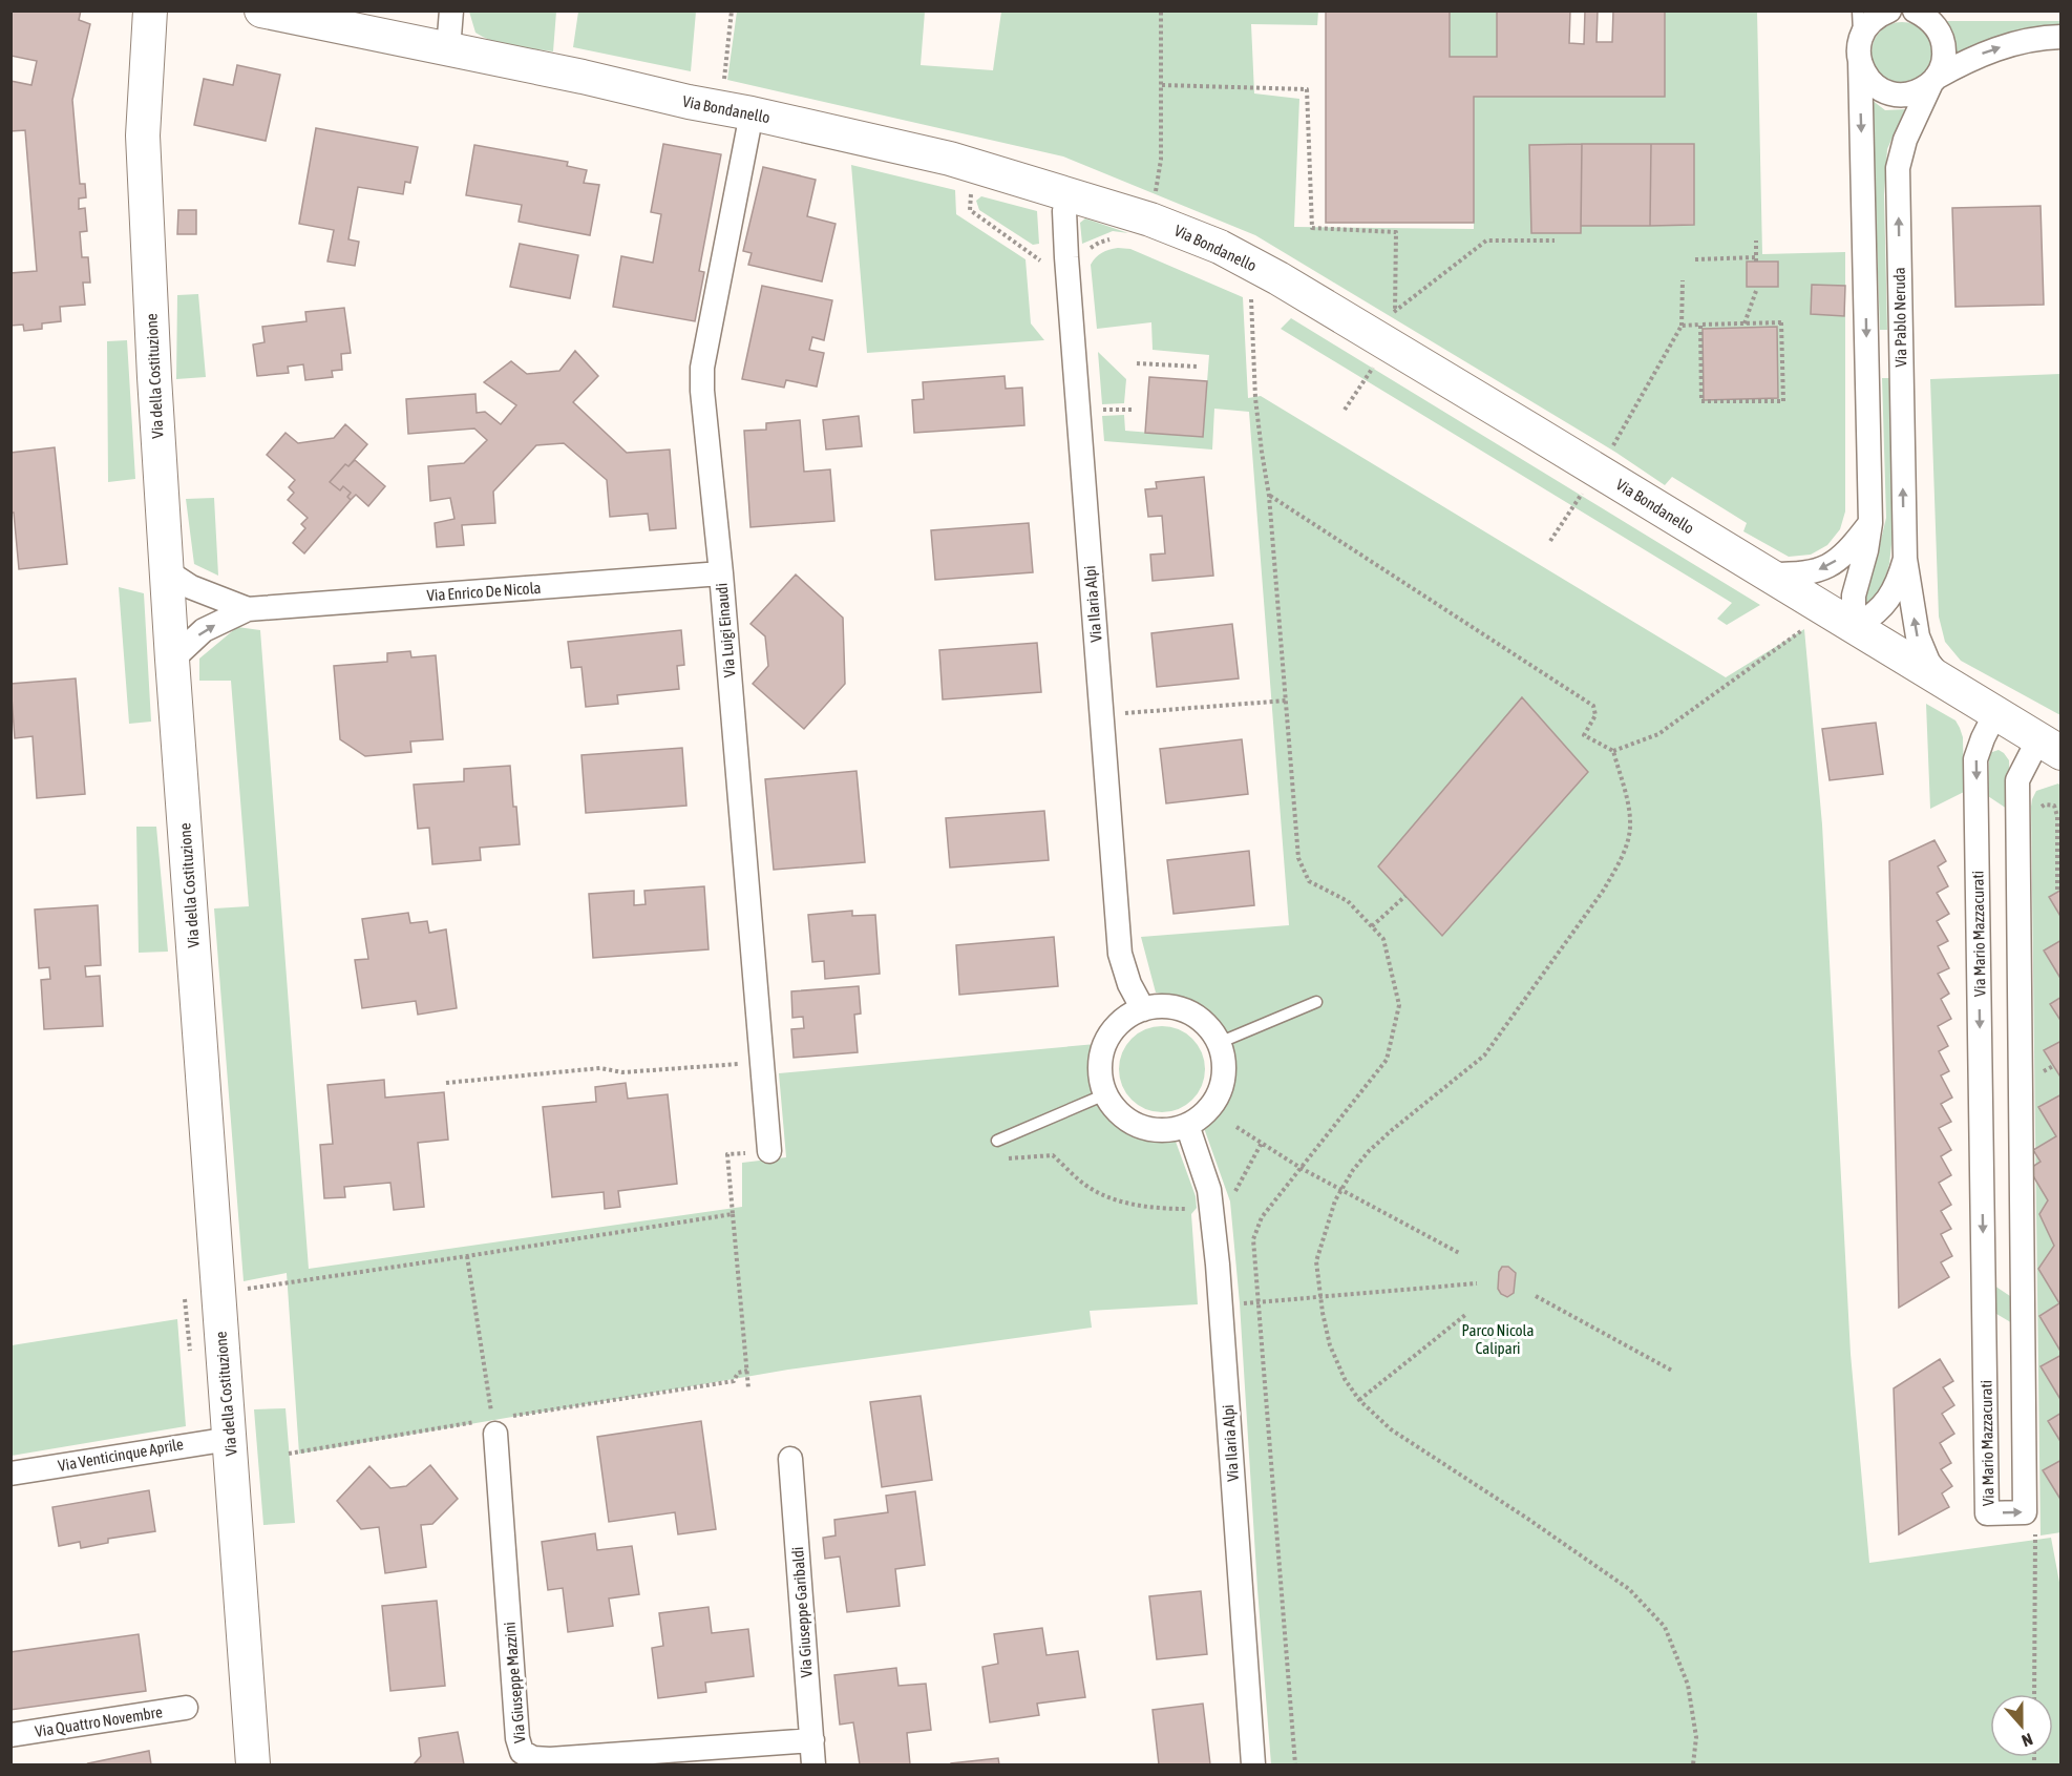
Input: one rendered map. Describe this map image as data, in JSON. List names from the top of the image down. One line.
{"streets":{"street":["Via Bondanello","Via Pablo Neruda","Via della Costituzione","Via Enrico De Nicola","Via Ilaria Alpi","Via Luigi Einaudi","Via Mario Mazzacurati","Via Venticinque Aprile","Via Giuseppe Garibaldi","Via Giuseppe Mazzini","Via Quattro Novembre"]},"crossings":[["Via Bondanello","Via Pablo Neruda"],["Via Bondanello","Via Ilaria Alpi"],["Via Bondanello","Via Luigi Einaudi"],["Via Bondanello","Via Mario Mazzacurati"],["Via della Costituzione","Via Enrico De Nicola"],["Via della Costituzione","Via Venticinque Aprile"],["Via Enrico De Nicola","Via Luigi Einaudi"],["Via Giuseppe Garibaldi","Via Giuseppe Mazzini"]],"parks":["Parco Nicola Calipari"],"north":"bottom"}
